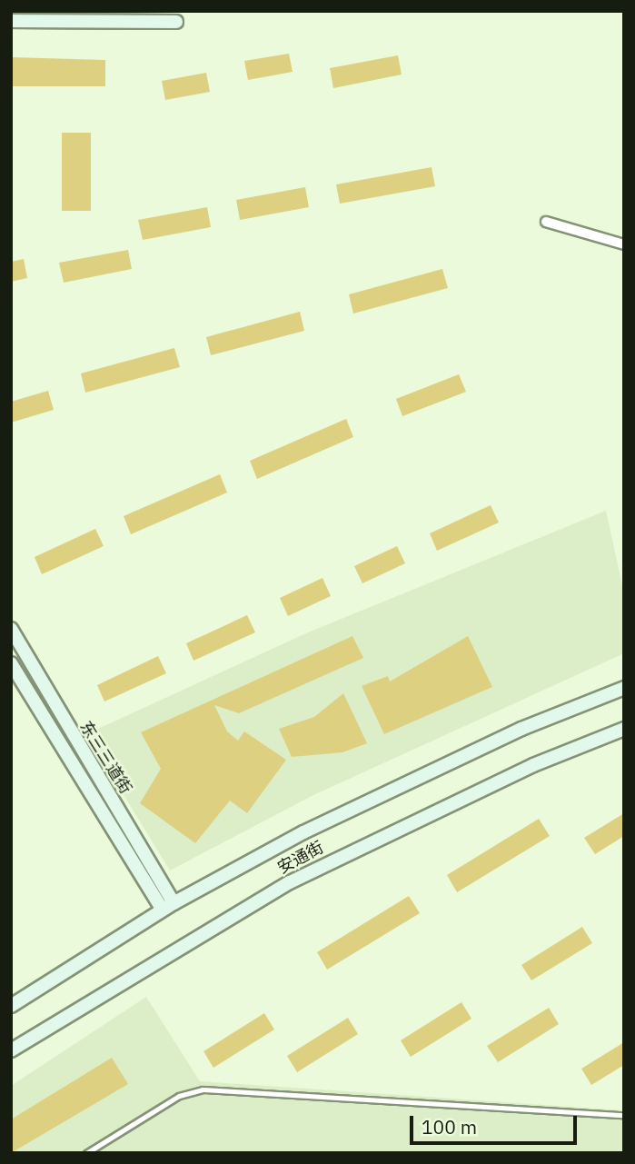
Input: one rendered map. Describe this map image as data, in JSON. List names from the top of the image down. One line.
{"streets":{"main road":["东三三道街","安通街"]},"crossings":[["东三三道街","安通街"]],"scale_bar":"100 m"}
